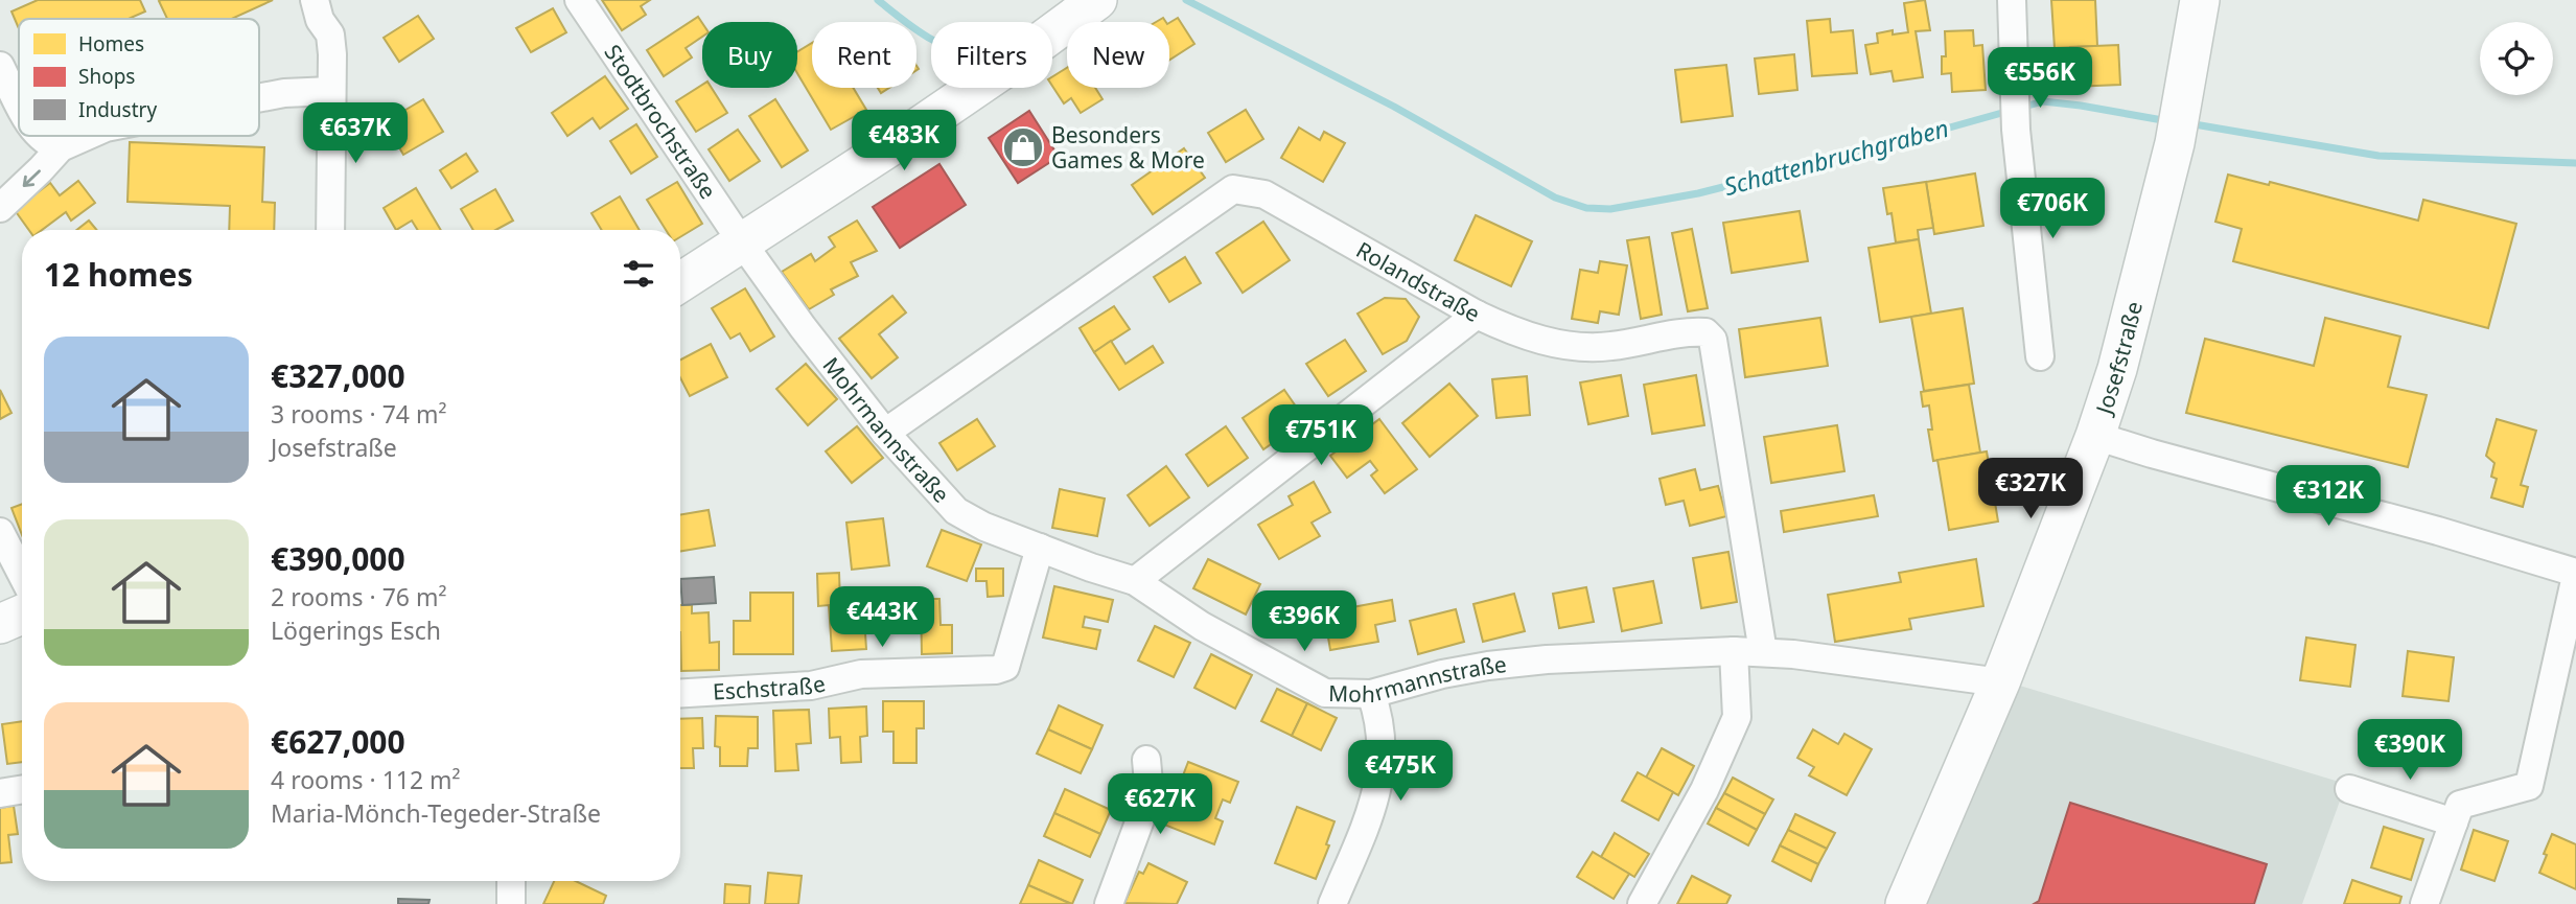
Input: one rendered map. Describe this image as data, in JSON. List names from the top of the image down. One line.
{"streets":{"street":["Stodtbrochstraße","Rolandstraße","Josefstraße","Mohrmannstraße","Eschstraße"]},"crossings":[["Stodtbrochstraße","Mohrmannstraße"],["Rolandstraße","Mohrmannstraße"],["Josefstraße","Mohrmannstraße"],["Mohrmannstraße","Eschstraße"]],"water":["Schattenbruchgraben"],"places":{"shop":["Besonders Games & More"]},"legend":["Homes","Shops","Industry"],"page":{"chip":["Buy","Rent","Filters","New"],"price":["€556K","€637K","€483K","€706K","€751K","€327K","€312K","€443K","€396K","€390K","€475K","€627K"],"heading":"12 homes","list":[{"name":"€327,000","note":"3 rooms · 74 m² · Josefstraße"},{"name":"€390,000","note":"2 rooms · 76 m² · Lögerings Esch"},{"name":"€627,000","note":"4 rooms · 112 m² · Maria-Mönch-Tegeder-Straße"}]}}
